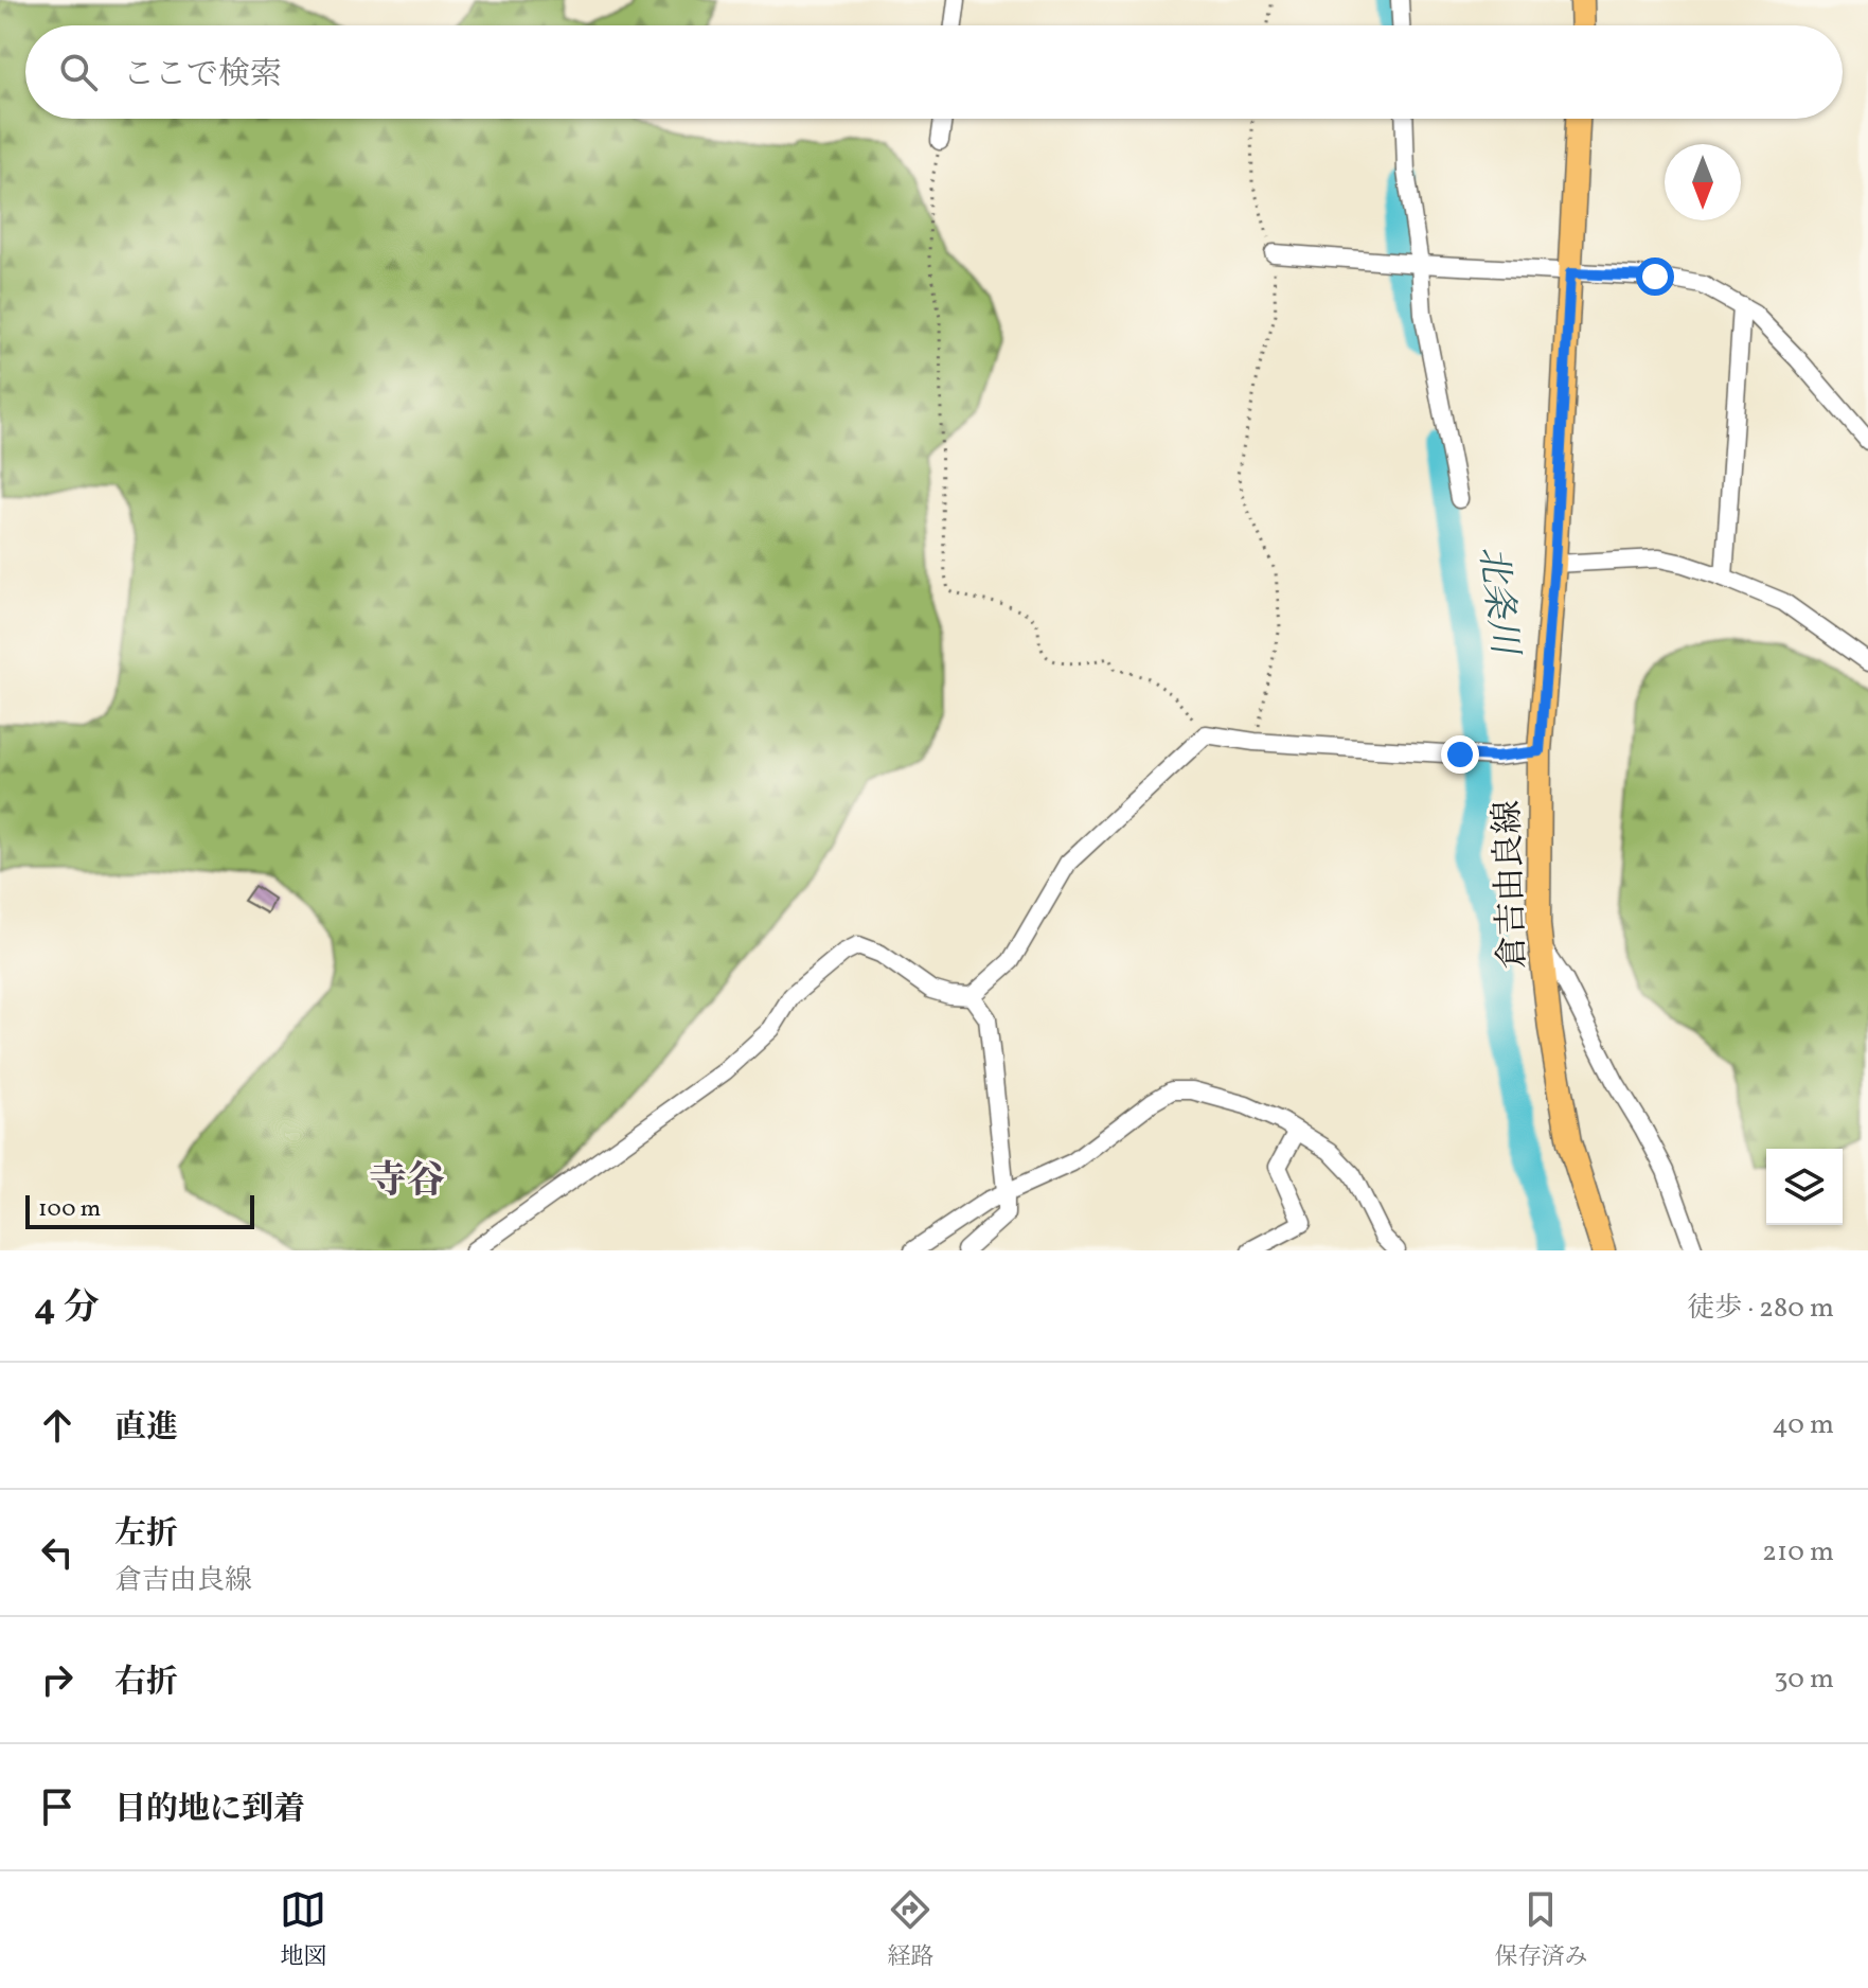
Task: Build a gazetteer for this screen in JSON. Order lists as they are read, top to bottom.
{
  "streets": {
    "main road": ["倉吉由良線"]
  },
  "districts": ["寺谷"],
  "water": ["北条川"],
  "scale_bar": "100 m",
  "north": "bottom",
  "page": {
    "search": "ここで検索",
    "scale": "100 m",
    "heading": ["4 分", "徒歩 · 280 m"],
    "list": [
      ["直進", "40 m"],
      ["左折", "倉吉由良線", "210 m"],
      ["右折", "30 m"],
      "目的地に到着"
    ],
    "nav": ["地図", "経路", "保存済み"]
  }
}
